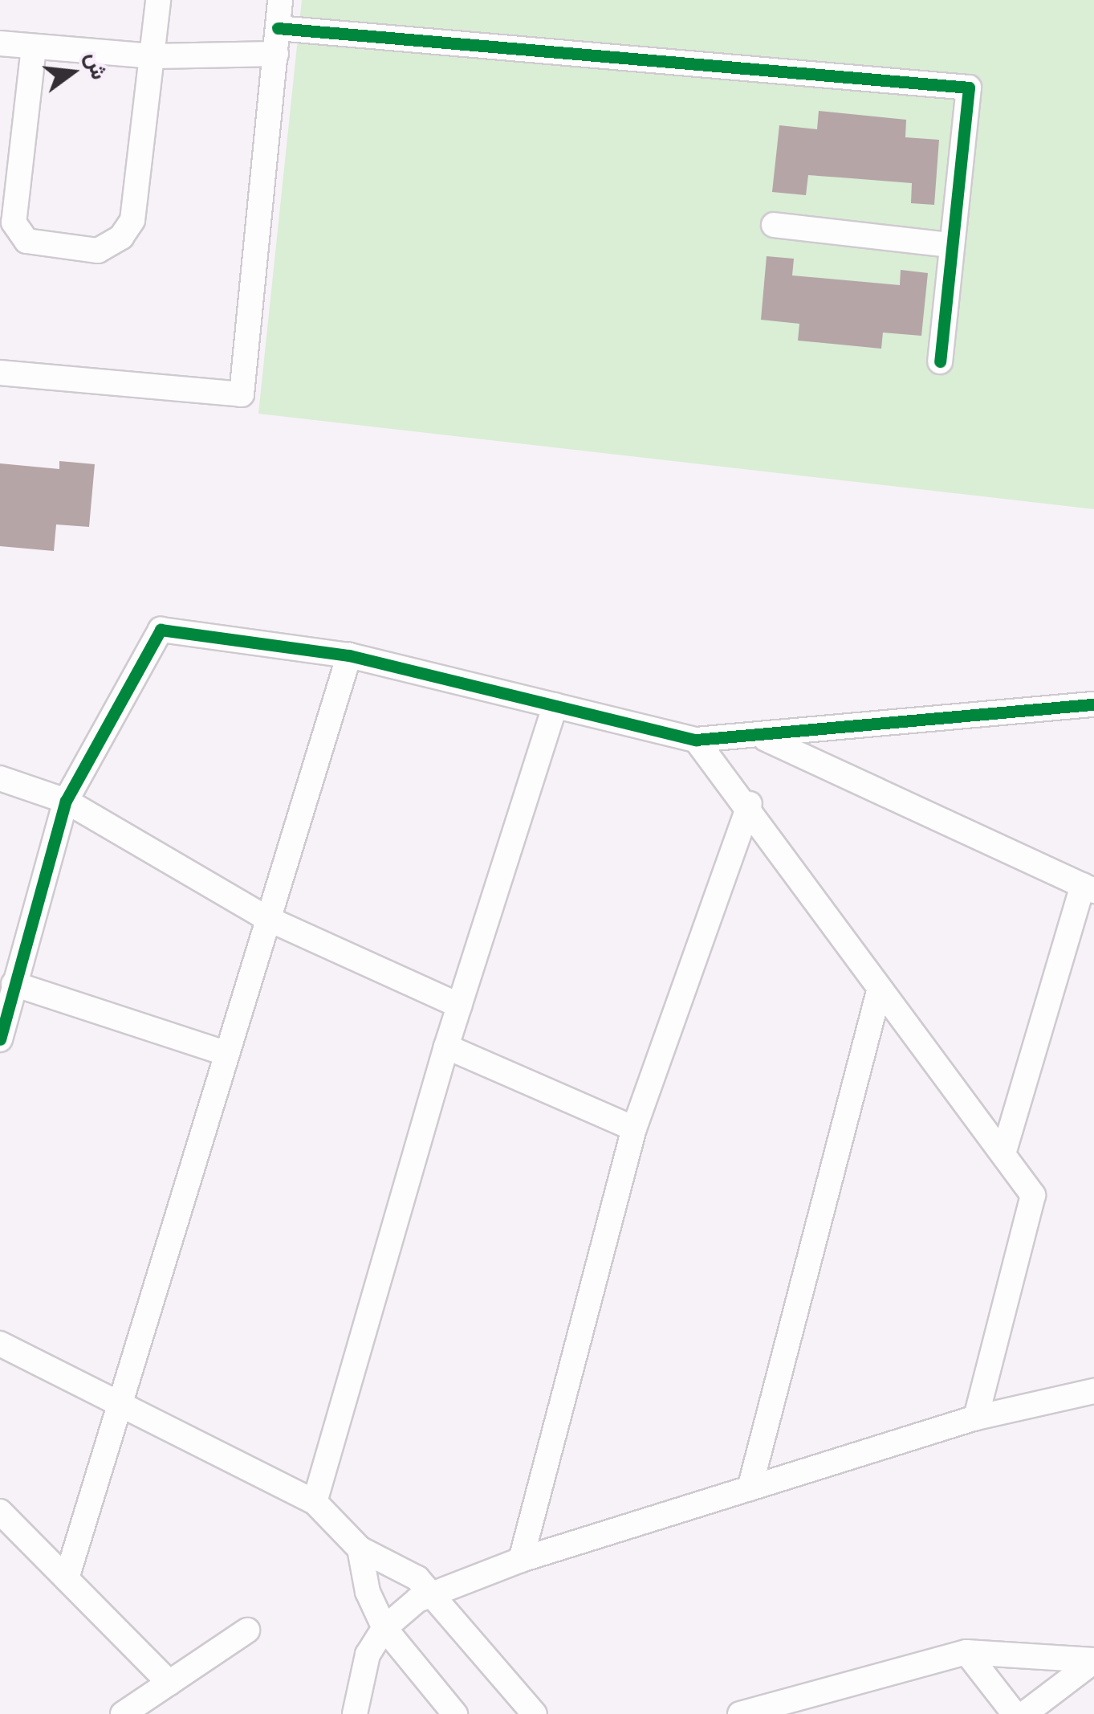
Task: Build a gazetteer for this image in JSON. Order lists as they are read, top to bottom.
{
  "north": "right"
}
